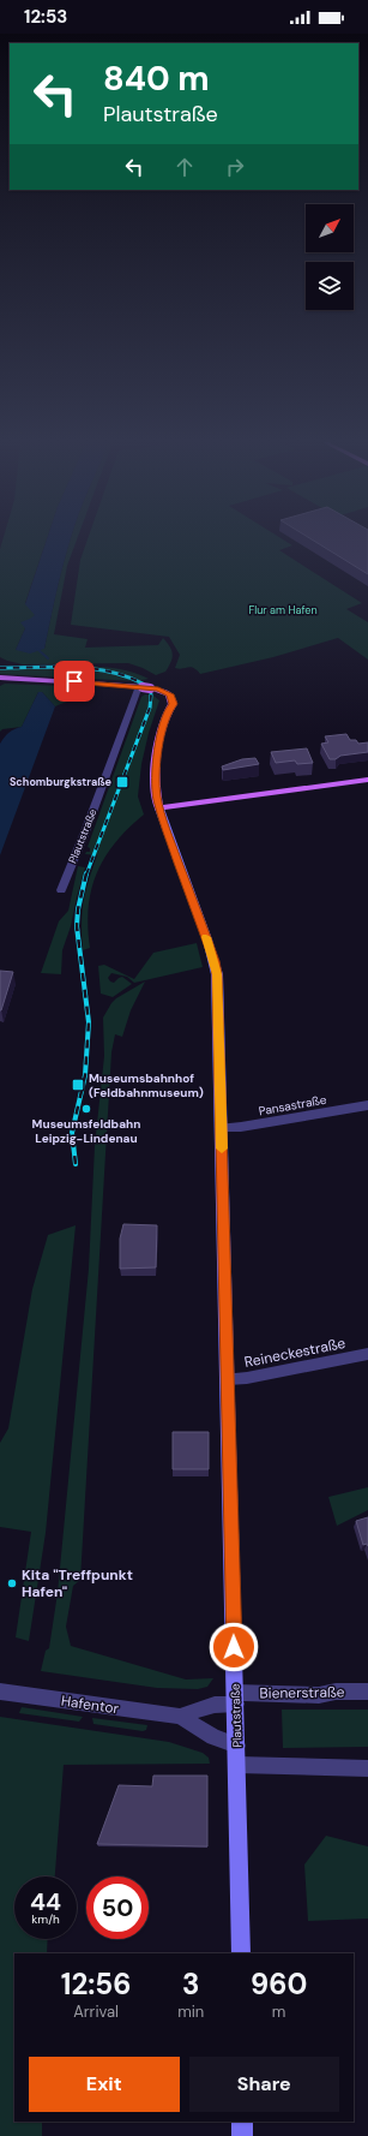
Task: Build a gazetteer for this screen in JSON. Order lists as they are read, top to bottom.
{
  "streets": {
    "main road": ["Plautstraße"],
    "street": [
      "Pansastraße",
      "Reineckestraße",
      "Bienerstraße",
      "Hafentor"
    ]
  },
  "crossings": [
    ["Plautstraße", "Pansastraße"],
    ["Plautstraße", "Reineckestraße"],
    ["Plautstraße", "Bienerstraße"],
    ["Plautstraße", "Hafentor"],
    ["Bienerstraße", "Hafentor"]
  ],
  "parks": ["Flur am Hafen"],
  "places": {
    "transit": ["Schomburgkstraße", "Museumsbahnhof (Feldbahnmuseum)"],
    "other": ["Museumsfeldbahn Leipzig-Lindenau", "Kita \"Treffpunkt Hafen\""]
  },
  "north": "top right",
  "page": {
    "status": "12:53",
    "turn": ["840 m", "Plautstraße"],
    "speed": "44 km/h",
    "limit": "50",
    "eta": [
      "12:56",
      "Arrival",
      "3",
      "min",
      "960",
      "m"
    ],
    "buttons": ["Exit", "Share"]
  }
}
